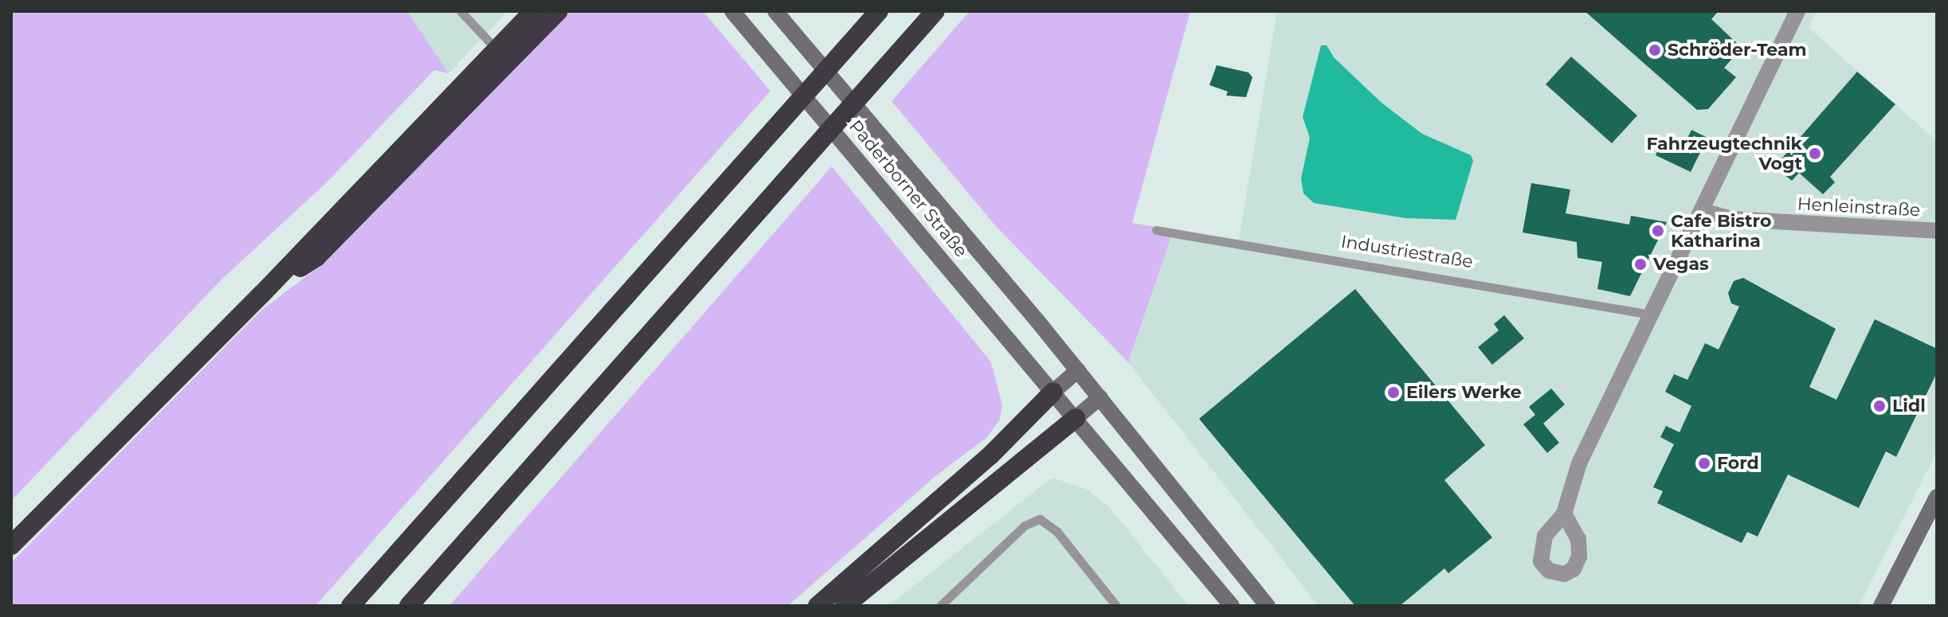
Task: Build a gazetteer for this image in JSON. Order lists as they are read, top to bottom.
{
  "streets": {
    "main road": ["Paderborner Straße"],
    "street": ["Henleinstraße"],
    "lane": ["Industriestraße"]
  },
  "places": [
    "Schröder-Team",
    "Fahrzeugtechnik Vogt",
    "Cafe Bistro Katharina",
    "Vegas",
    "Eilers Werke",
    "Lidl",
    "Ford"
  ]
}
